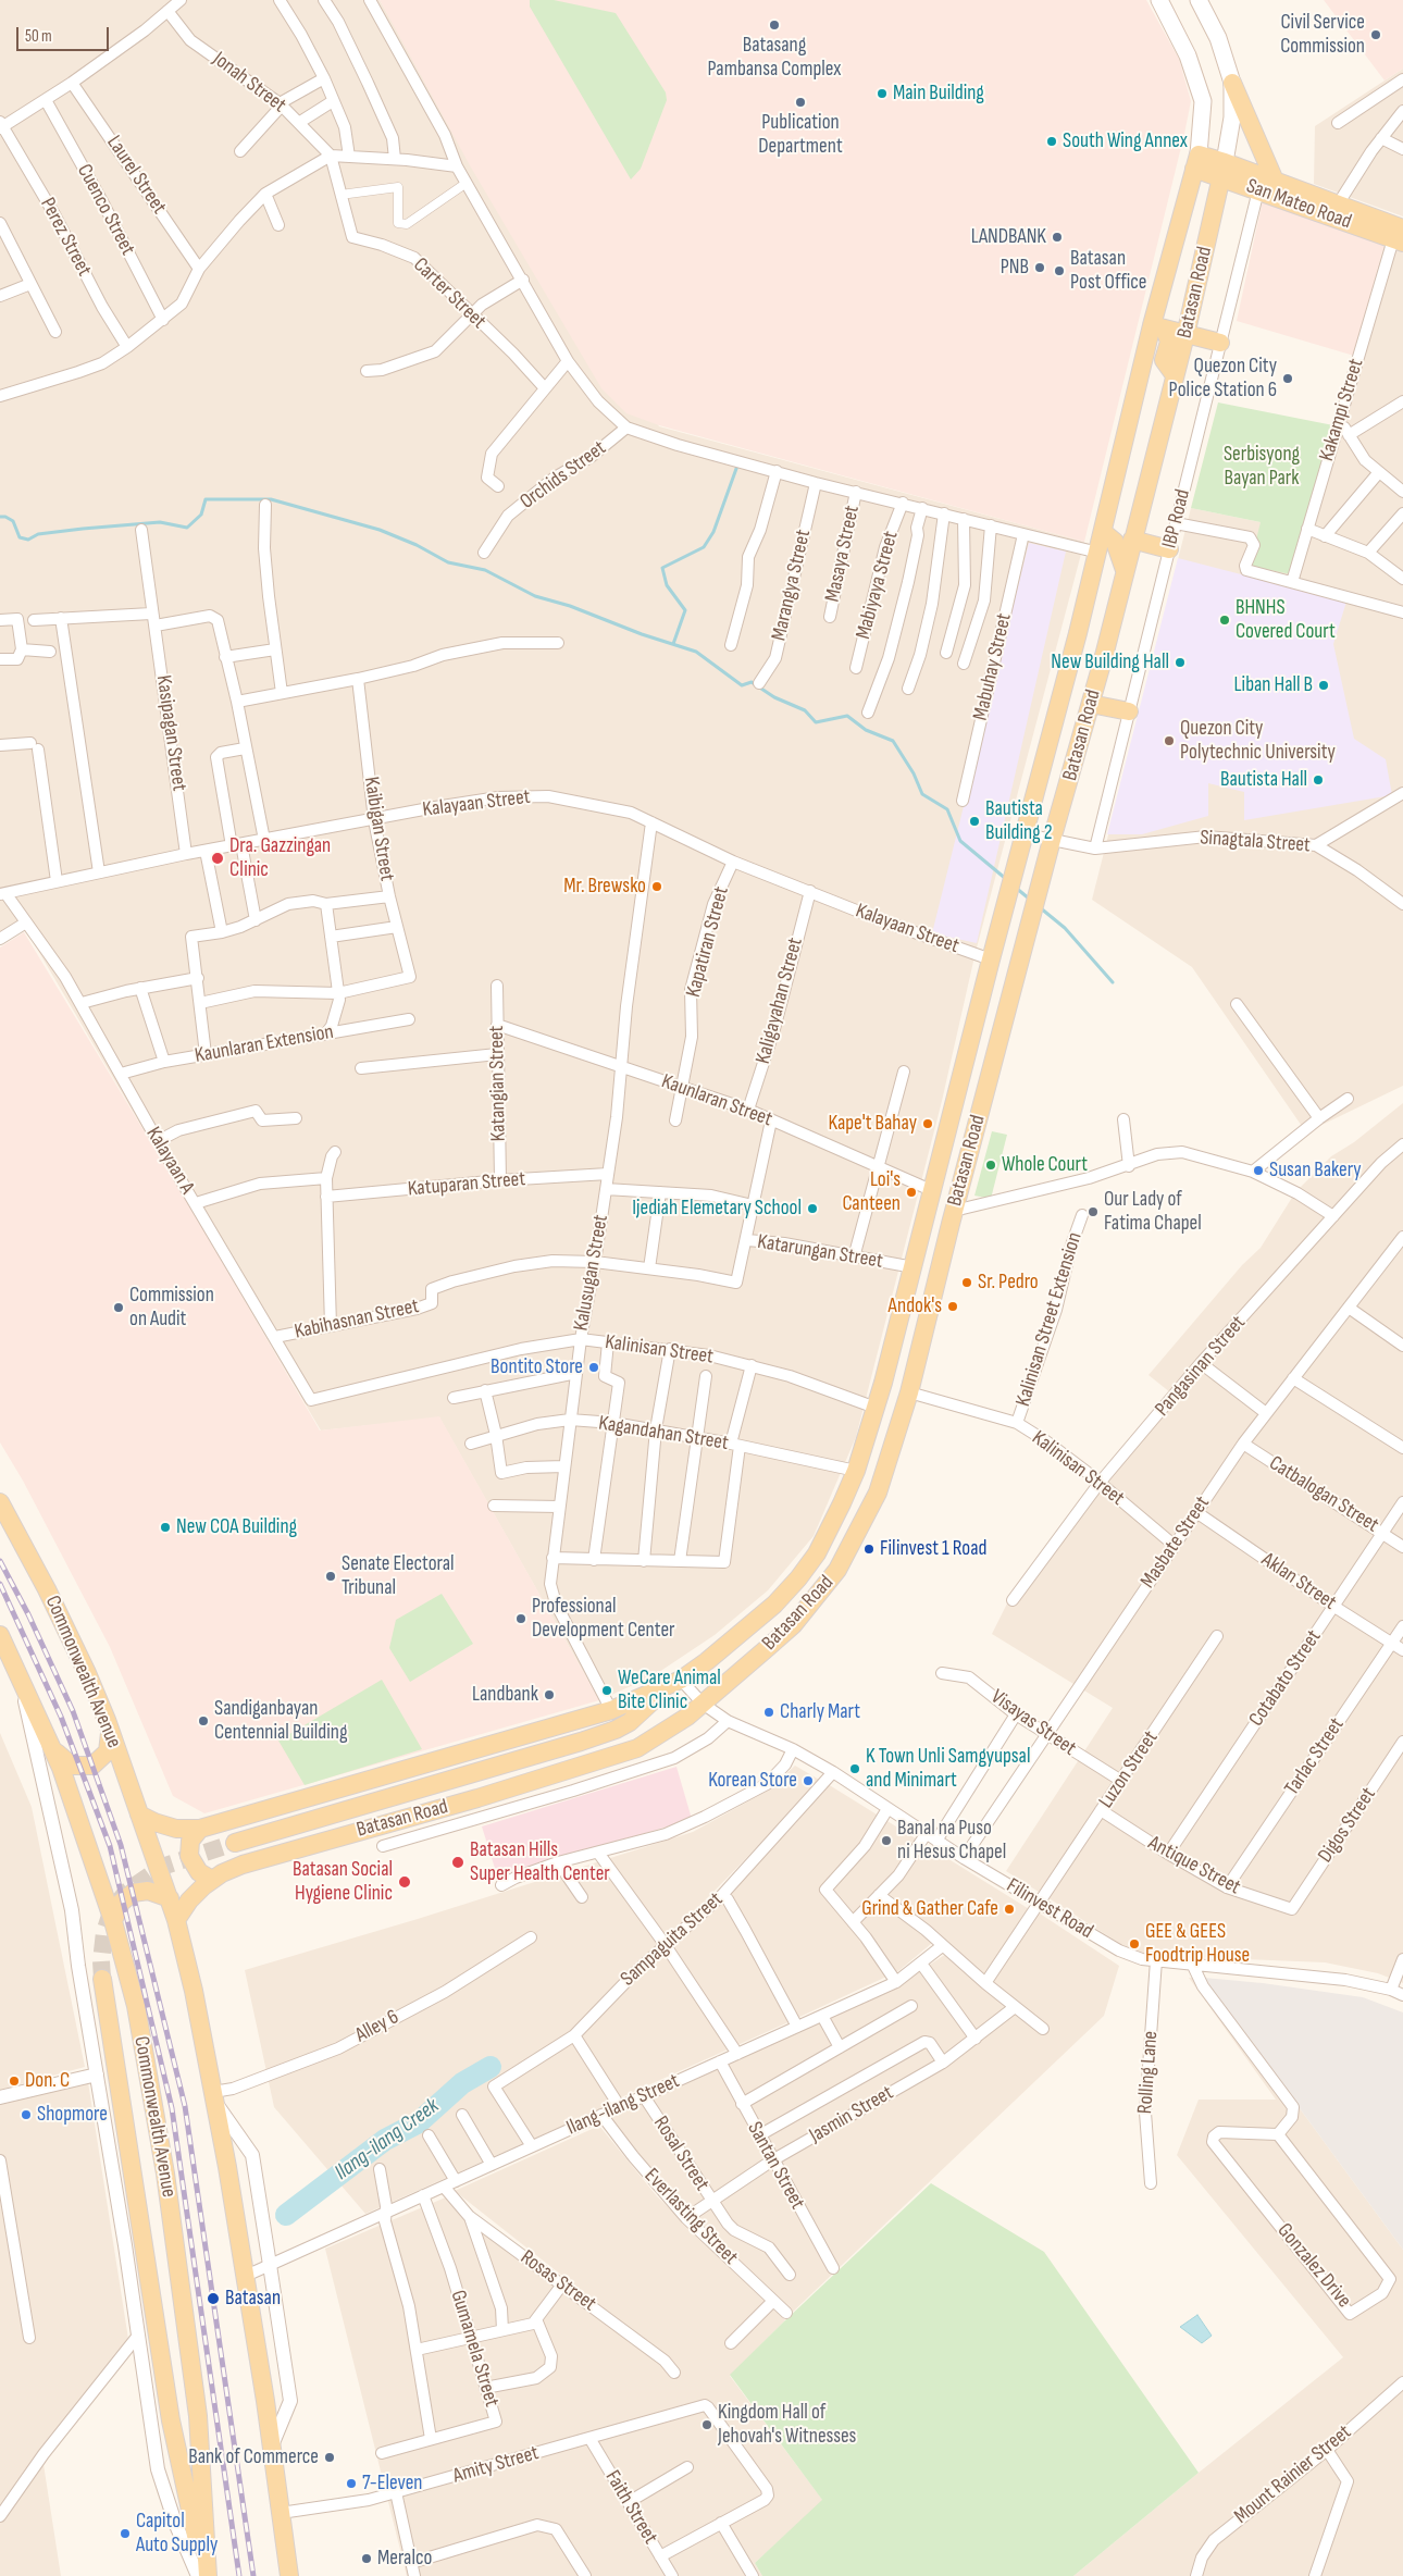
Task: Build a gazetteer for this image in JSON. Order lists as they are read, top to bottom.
{
  "streets": {
    "main road": ["San Mateo Road", "Batasan Road", "Commonwealth Avenue"],
    "street": [
      "Jonah Street",
      "Laurel Street",
      "Cuenco Street",
      "Perez Street",
      "Carter Street",
      "Kakampi Street",
      "Orchids Street",
      "IBP Road",
      "Masaya Street",
      "Marangya Street",
      "Mabiyaya Street",
      "Mabuhay Street",
      "Kasipagan Street",
      "Kalayaan Street",
      "Kaibigan Street",
      "Sinagtala Street",
      "Kapatiran Street",
      "Kaligayahan Street",
      "Kaunlaran Extension",
      "Katangian Street",
      "Kaunlaran Street",
      "Kalayaan A",
      "Katuparan Street",
      "Katarungan Street",
      "Kalusugan Street",
      "Kabihasnan Street",
      "Kalinisan Street Extension",
      "Kalinisan Street",
      "Pangasinan Street",
      "Kagandahan Street",
      "Catbalogan Street",
      "Masbate Street",
      "Aklan Street",
      "Cotabato Street",
      "Visayas Street",
      "Tarlac Street",
      "Luzon Street",
      "Digos Street",
      "Antique Street",
      "Filinvest Road",
      "Sampaguita Street",
      "Alley 6",
      "Rolling Lane",
      "Ilang-ilang Street",
      "Jasmin Street",
      "Rosal Street",
      "Santan Street",
      "Everlasting Street",
      "Gonzalez Drive",
      "Rosas Street",
      "Gumamela Street",
      "Amity Street",
      "Mount Rainier Street",
      "Faith Street"
    ]
  },
  "crossings": [
    ["Jonah Street", "Carter Street"],
    ["San Mateo Road", "Batasan Road"],
    ["San Mateo Road", "Kakampi Street"],
    ["San Mateo Road", "IBP Road"],
    ["Batasan Road", "Kalayaan Street"],
    ["Batasan Road", "Sinagtala Street"],
    ["Batasan Road", "Kaunlaran Street"],
    ["Batasan Road", "Katarungan Street"],
    ["Batasan Road", "Kalusugan Street"],
    ["Batasan Road", "Kalinisan Street"],
    ["Batasan Road", "Kagandahan Street"],
    ["Batasan Road", "Commonwealth Avenue"],
    ["Batasan Road", "Filinvest Road"],
    ["IBP Road", "Sinagtala Street"],
    ["Kasipagan Street", "Kalayaan Street"],
    ["Kalayaan Street", "Kaibigan Street"],
    ["Kalayaan Street", "Kapatiran Street"],
    ["Kalayaan Street", "Kaligayahan Street"],
    ["Kalayaan Street", "Kalayaan A"],
    ["Kalayaan Street", "Kalusugan Street"],
    ["Kapatiran Street", "Kaunlaran Street"],
    ["Kaligayahan Street", "Kaunlaran Street"],
    ["Kaunlaran Extension", "Kalayaan A"],
    ["Katangian Street", "Kaunlaran Street"],
    ["Katangian Street", "Katuparan Street"],
    ["Kaunlaran Street", "Kalusugan Street"],
    ["Kalayaan A", "Kabihasnan Street"],
    ["Kalayaan A", "Kalinisan Street"],
    ["Katuparan Street", "Kalusugan Street"],
    ["Katarungan Street", "Kalusugan Street"],
    ["Katarungan Street", "Kabihasnan Street"],
    ["Kalusugan Street", "Kabihasnan Street"],
    ["Kalusugan Street", "Kalinisan Street"],
    ["Kalusugan Street", "Kagandahan Street"],
    ["Kalinisan Street Extension", "Kalinisan Street"],
    ["Kalinisan Street", "Pangasinan Street"],
    ["Kalinisan Street", "Masbate Street"],
    ["Catbalogan Street", "Masbate Street"],
    ["Catbalogan Street", "Cotabato Street"],
    ["Masbate Street", "Aklan Street"],
    ["Masbate Street", "Visayas Street"],
    ["Masbate Street", "Filinvest Road"],
    ["Aklan Street", "Cotabato Street"],
    ["Aklan Street", "Tarlac Street"],
    ["Commonwealth Avenue", "Alley 6"],
    ["Commonwealth Avenue", "Ilang-ilang Street"],
    ["Commonwealth Avenue", "Amity Street"],
    ["Cotabato Street", "Antique Street"],
    ["Visayas Street", "Luzon Street"],
    ["Tarlac Street", "Antique Street"],
    ["Luzon Street", "Antique Street"],
    ["Luzon Street", "Filinvest Road"],
    ["Digos Street", "Antique Street"],
    ["Filinvest Road", "Sampaguita Street"],
    ["Filinvest Road", "Rolling Lane"],
    ["Sampaguita Street", "Ilang-ilang Street"],
    ["Ilang-ilang Street", "Rosal Street"],
    ["Ilang-ilang Street", "Santan Street"],
    ["Ilang-ilang Street", "Everlasting Street"],
    ["Ilang-ilang Street", "Rosas Street"],
    ["Ilang-ilang Street", "Gumamela Street"],
    ["Jasmin Street", "Rosal Street"],
    ["Jasmin Street", "Santan Street"],
    ["Jasmin Street", "Everlasting Street"],
    ["Amity Street", "Faith Street"]
  ],
  "water": ["Ilang-ilang Creek"],
  "parks": ["Serbisyong Bayan Park"],
  "places": [
    "Batasang Pambansa Complex",
    "Civil Service Commission",
    "Main Building",
    "Publication Department",
    "South Wing Annex",
    "LANDBANK",
    "PNB",
    "Batasan Post Office",
    "Quezon City Police Station 6",
    "BHNHS Covered Court",
    "New Building Hall",
    "Liban Hall B",
    "Quezon City Polytechnic University",
    "Bautista Hall",
    "Bautista Building 2",
    "Dra. Gazzingan Clinic",
    "Mr. Brewsko",
    "Kape't Bahay",
    "Whole Court",
    "Susan Bakery",
    "Loi's Canteen",
    "Ijediah Elemetary School",
    "Our Lady of Fatima Chapel",
    "Sr. Pedro",
    "Andok's",
    "Commission on Audit",
    "Bontito Store",
    "New COA Building",
    "Filinvest 1 Road",
    "Senate Electoral Tribunal",
    "Professional Development Center",
    "WeCare Animal Bite Clinic",
    "Landbank",
    "Charly Mart",
    "Sandiganbayan Centennial Building",
    "K Town Unli Samgyupsal and Minimart",
    "Korean Store",
    "Banal na Puso ni Hesus Chapel",
    "Batasan Hills Super Health Center",
    "Batasan Social Hygiene Clinic",
    "Grind & Gather Cafe",
    "GEE & GEES Foodtrip House",
    "Don. C",
    "Shopmore",
    "Batasan",
    "Kingdom Hall of Jehovah's Witnesses",
    "Bank of Commerce",
    "7-Eleven",
    "Capitol Auto Supply",
    "Meralco"
  ],
  "scale_bar": "50 m"
}
